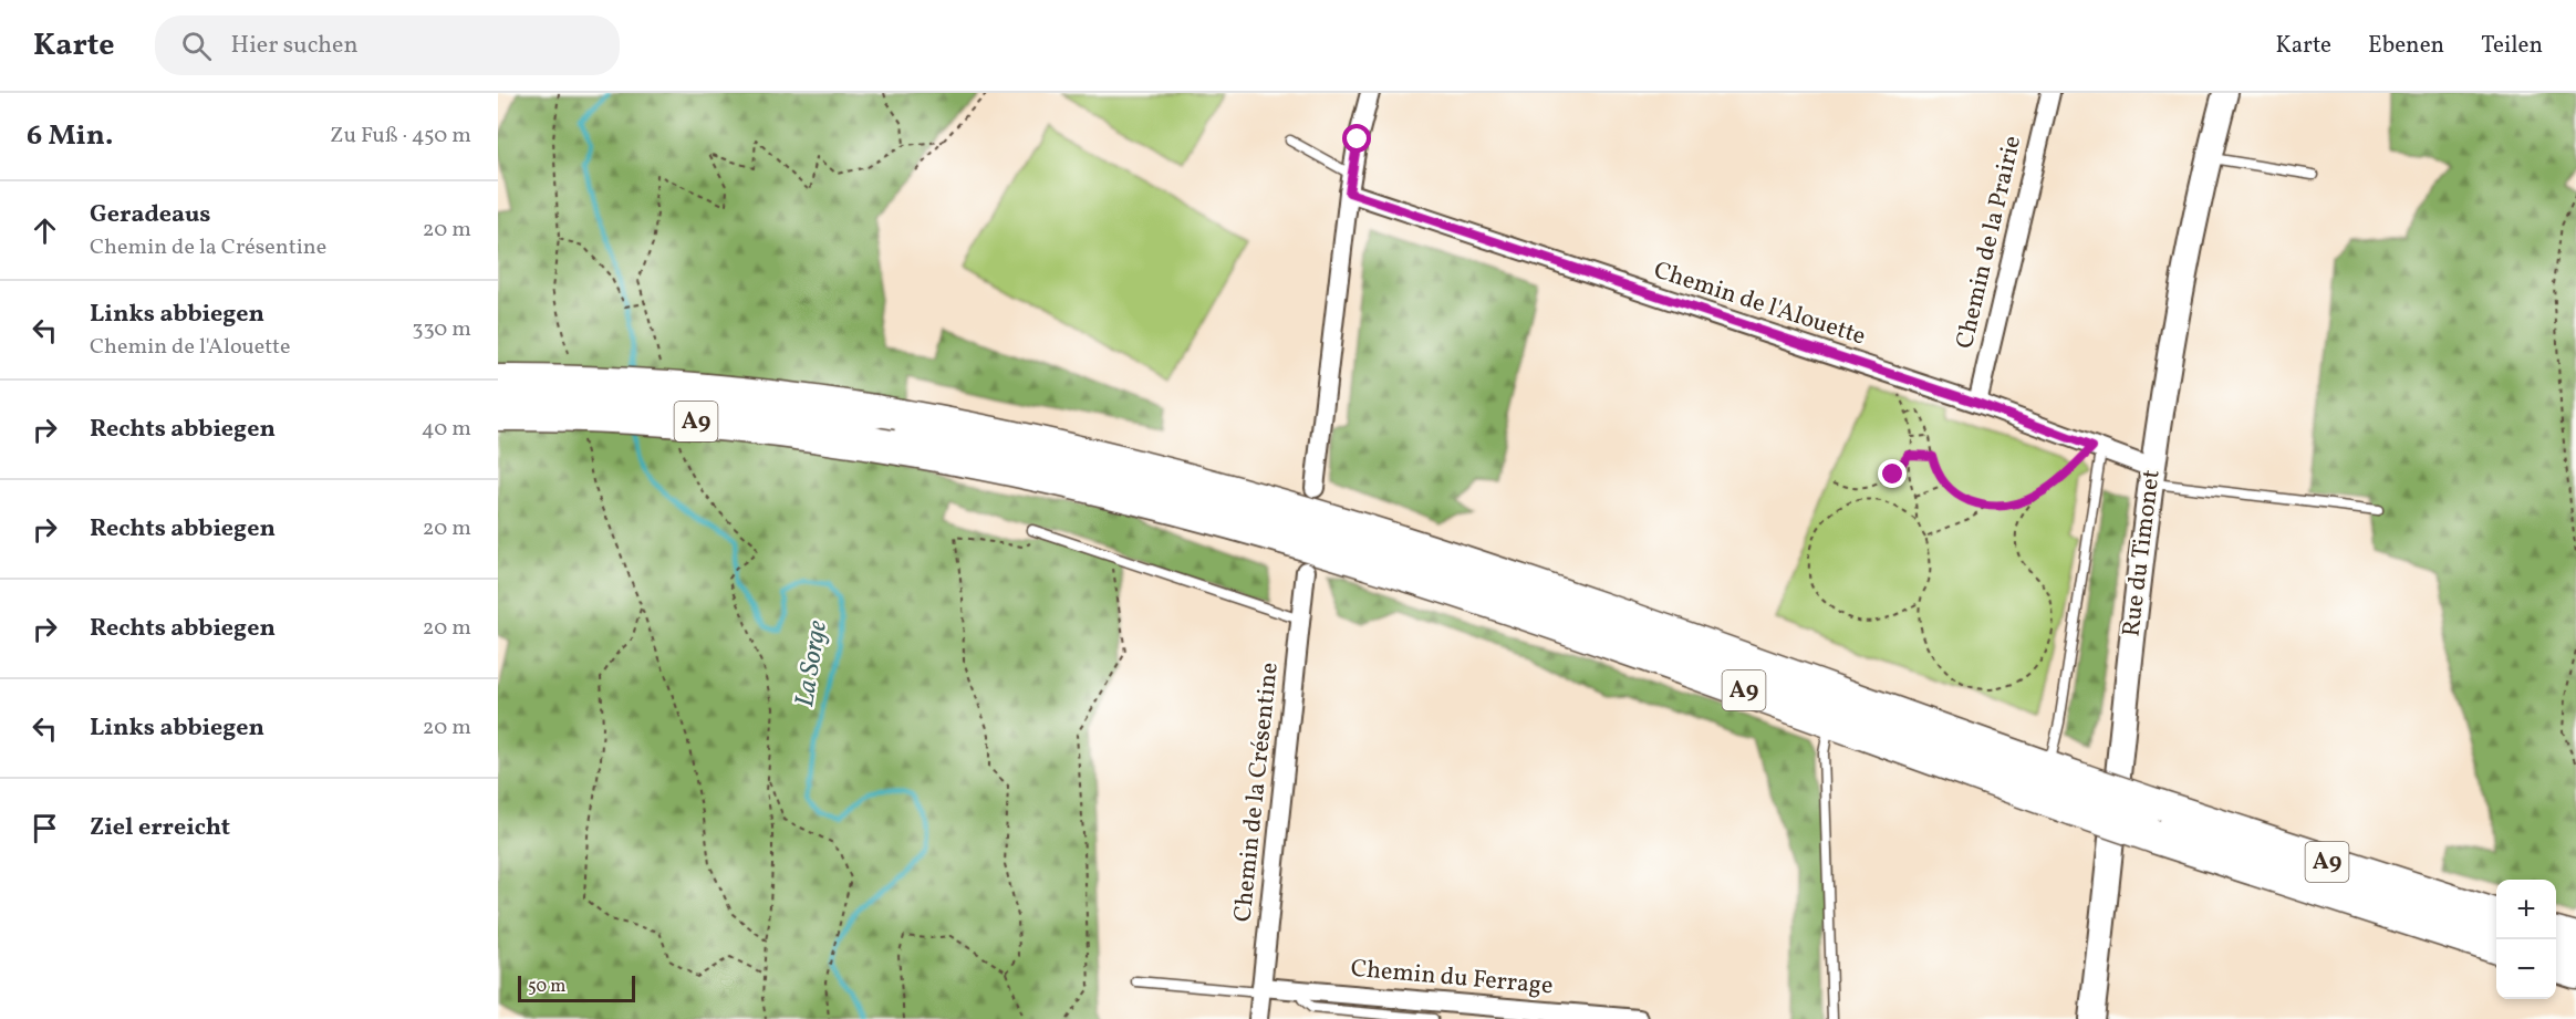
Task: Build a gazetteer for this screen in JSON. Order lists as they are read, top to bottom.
{
  "streets": {
    "highway": ["A9"],
    "main road": ["Rue du Timonet"],
    "street": [
      "Chemin de la Prairie",
      "Chemin de l'Alouette",
      "Chemin de la Crésentine",
      "Chemin du Ferrage"
    ]
  },
  "crossings": [
    ["Chemin de la Prairie", "Chemin de l'Alouette"],
    ["Chemin de l'Alouette", "Rue du Timonet"],
    ["Chemin de la Crésentine", "Chemin du Ferrage"]
  ],
  "water": ["La Sorge"],
  "scale_bar": "50 m",
  "page": {
    "header": "Karte",
    "search": "Hier suchen",
    "nav": ["Karte", "Ebenen", "Teilen"],
    "heading": ["6 Min.", "Zu Fuß · 450 m"],
    "list": [
      ["Geradeaus", "Chemin de la Crésentine", "20 m"],
      ["Links abbiegen", "Chemin de l'Alouette", "330 m"],
      ["Rechts abbiegen", "40 m"],
      ["Rechts abbiegen", "20 m"],
      ["Rechts abbiegen", "20 m"],
      ["Links abbiegen", "20 m"],
      "Ziel erreicht"
    ],
    "map_buttons": ["+", "−"],
    "scale": "50 m"
  }
}
